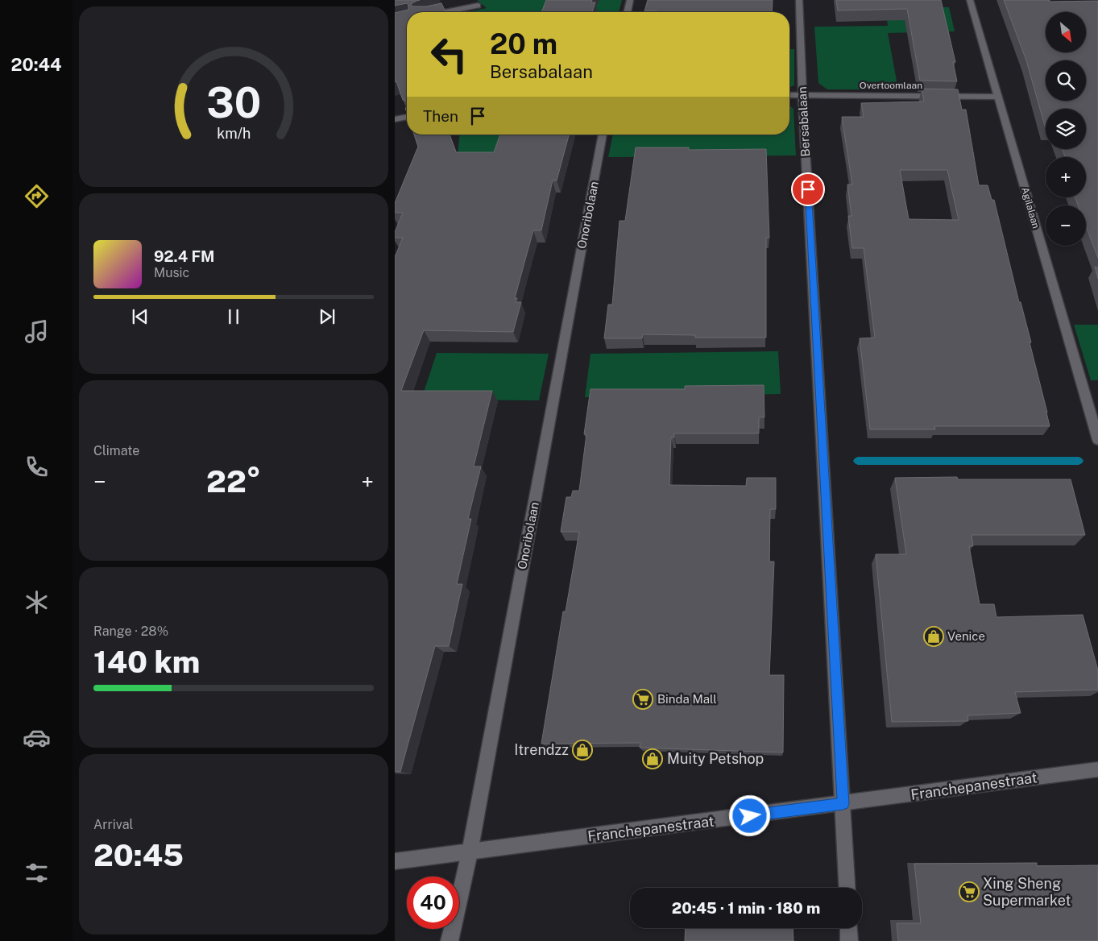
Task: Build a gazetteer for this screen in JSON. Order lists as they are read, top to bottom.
{
  "streets": {
    "street": [
      "Overtoomlaan",
      "Bersabalaan",
      "Agilalaan",
      "Onoribolaan",
      "Franchepanestraat"
    ]
  },
  "crossings": [
    ["Overtoomlaan", "Bersabalaan"],
    ["Overtoomlaan", "Agilalaan"],
    ["Bersabalaan", "Franchepanestraat"],
    ["Onoribolaan", "Franchepanestraat"]
  ],
  "places": {
    "shop": ["Venice", "Itrendzz", "Muity Petshop"],
    "supermarket": ["Binda Mall", "Xing Sheng Supermarket"]
  },
  "north": "bottom right",
  "page": {
    "tabs": "20:44",
    "map_buttons": ["+", "−"],
    "turn": ["20 m", "Bersabalaan"],
    "then": "Then",
    "song": ["92.4 FM", "Music"],
    "tile": [
      "Climate",
      ["Range · 28%", "140 km"],
      ["Arrival", "20:45"]
    ],
    "heat": ["−", "22°", "+"],
    "limit": "40",
    "trip": "20:45 · 1 min · 180 m",
    "gauge": ["30", "km/h"]
  }
}
